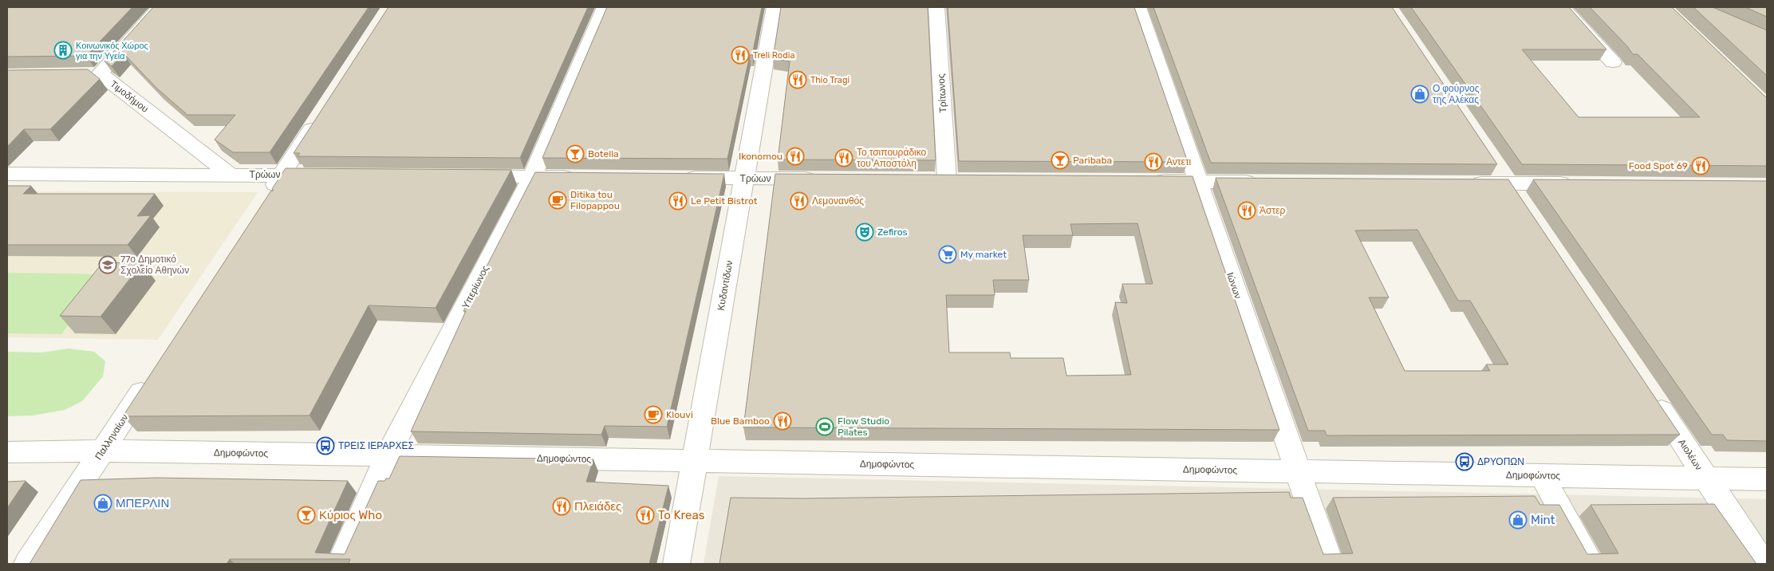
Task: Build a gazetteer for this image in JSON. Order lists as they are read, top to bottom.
{
  "streets": {
    "street": [
      "Τρίτωνος",
      "Τιμοδήμου",
      "Τρώων",
      "Κυδαντίδων",
      "Ιώνων",
      "Υπερίωνος",
      "Παλληναίων",
      "Δημοφώντος",
      "Αιολέων"
    ]
  },
  "crossings": [
    ["Τιμοδήμου", "Τρώων"],
    ["Τρώων", "Κυδαντίδων"],
    ["Κυδαντίδων", "Δημοφώντος"],
    ["Ιώνων", "Δημοφώντος"],
    ["Υπερίωνος", "Δημοφώντος"],
    ["Παλληναίων", "Δημοφώντος"],
    ["Δημοφώντος", "Αιολέων"]
  ],
  "places": {
    "building": ["Κοινωνικός Χώρος για την Υγεία"],
    "restaurant": [
      "Treli Rodia",
      "Thio Tragi",
      "Ikonomou",
      "Το τσιπουράδικο του Αποστόλη",
      "Αντετι",
      "Food Spot 69",
      "Le Petit Bistrot",
      "Λεμονανθός",
      "Άστερ",
      "Blue Bamboo",
      "Πλειάδες",
      "To Kreas"
    ],
    "shop": ["Ο φούρνος της Αλέκας", "ΜΠΕΡΛΙΝ", "Mint"],
    "bar": ["Botella", "Paribaba", "Κύριος Who"],
    "cafe": ["Ditika tou Filopappou", "Klouvi"],
    "theatre": ["Zefiros"],
    "supermarket": ["My market"],
    "school or university": ["77ο Δημοτικό Σχολείο Αθηνών"],
    "sports": ["Flow Studio Pilates"],
    "bus stop": ["ΤΡΕΙΣ ΙΕΡΑΡΧΕΣ", "ΔΡΥΟΠΩΝ"]
  }
}
